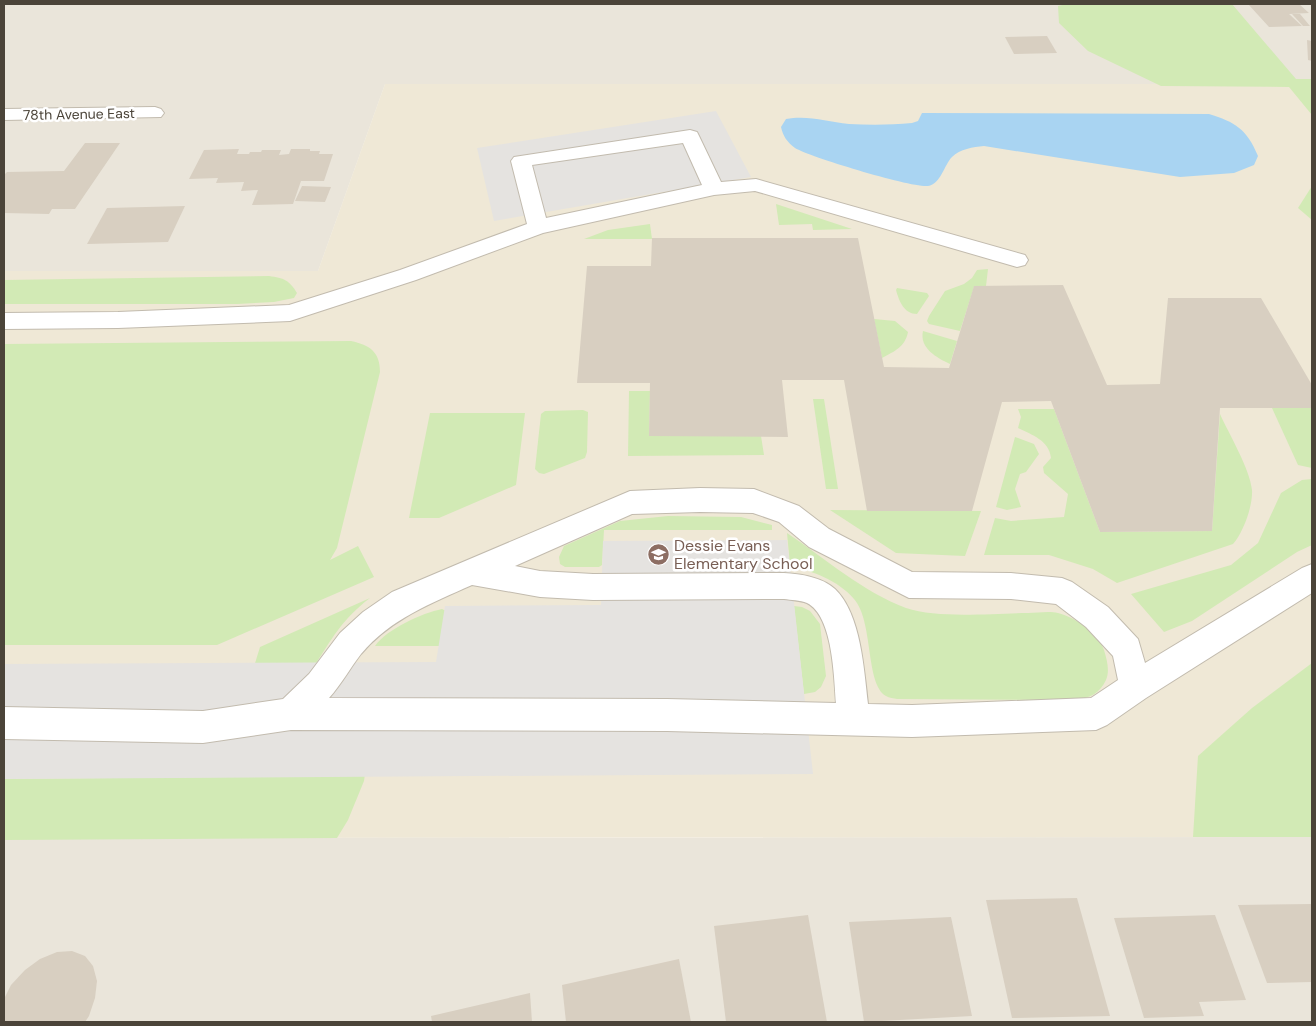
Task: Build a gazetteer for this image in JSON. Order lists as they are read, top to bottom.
{
  "streets": {
    "street": ["78th Avenue East"]
  },
  "places": {
    "school or university": ["Dessie Evans Elementary School"]
  }
}
